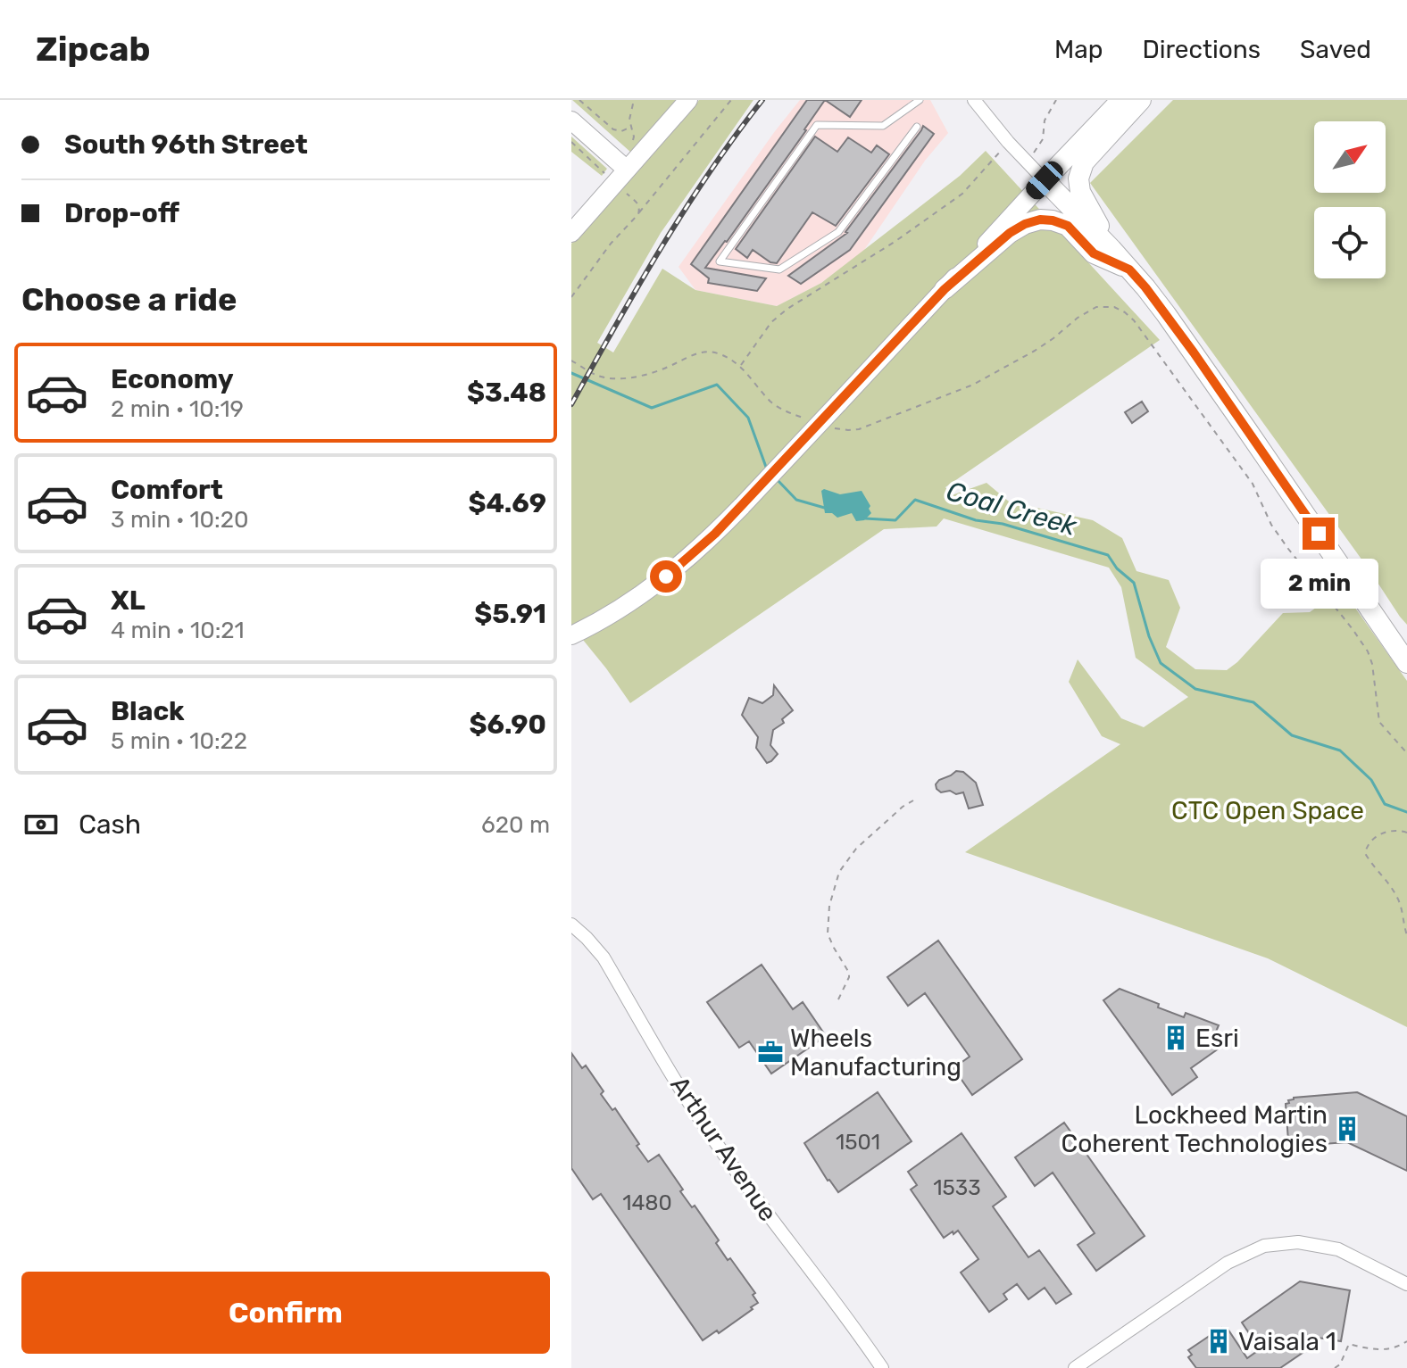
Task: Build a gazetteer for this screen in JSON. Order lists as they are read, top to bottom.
{
  "streets": {
    "street": ["Arthur Avenue"]
  },
  "water": ["Coal Creek"],
  "parks": ["CTC Open Space"],
  "places": {
    "building": ["Esri", "Lockheed Martin Coherent Technologies", "Vaisala 1"],
    "office": ["Wheels Manufacturing"]
  },
  "house_numbers": ["1501", "1533", "1480"],
  "north": "top right",
  "page": {
    "header": "Zipcab",
    "nav": ["Map", "Directions", "Saved"],
    "banner": ["South 96th Street", "Drop-off"],
    "heading": "Choose a ride",
    "list": [
      {
        "name": "Economy",
        "note": "2 min · 10:19",
        "value": "$3.48"
      },
      {
        "name": "Comfort",
        "note": "3 min · 10:20",
        "value": "$4.69"
      },
      {
        "name": "XL",
        "note": "4 min · 10:21",
        "value": "$5.91"
      },
      {
        "name": "Black",
        "note": "5 min · 10:22",
        "value": "$6.90"
      }
    ],
    "bubble": "2 min",
    "pay": ["Cash", "620 m"],
    "buttons": "Confirm"
  }
}
